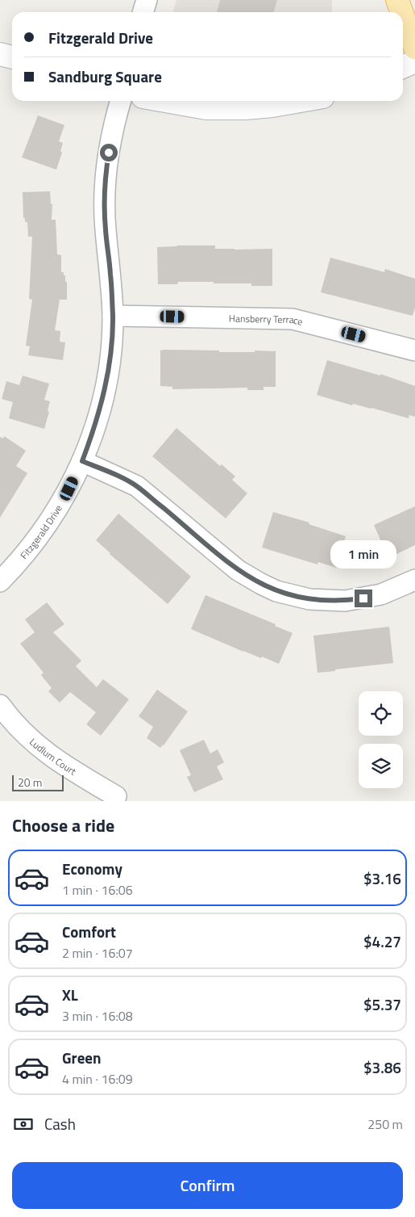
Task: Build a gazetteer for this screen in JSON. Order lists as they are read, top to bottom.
{
  "streets": {
    "street": ["Hansberry Terrace", "Fitzgerald Drive", "Ludlum Court"]
  },
  "crossings": [
    ["Hansberry Terrace", "Fitzgerald Drive"]
  ],
  "scale_bar": "20 m",
  "page": {
    "banner": ["Fitzgerald Drive", "Sandburg Square"],
    "bubble": "1 min",
    "scale": "20 m",
    "heading": "Choose a ride",
    "list": [
      {
        "name": "Economy",
        "note": "1 min · 16:06",
        "value": "$3.16"
      },
      {
        "name": "Comfort",
        "note": "2 min · 16:07",
        "value": "$4.27"
      },
      {
        "name": "XL",
        "note": "3 min · 16:08",
        "value": "$5.37"
      },
      {
        "name": "Green",
        "note": "4 min · 16:09",
        "value": "$3.86"
      }
    ],
    "pay": ["Cash", "250 m"],
    "buttons": "Confirm"
  }
}
